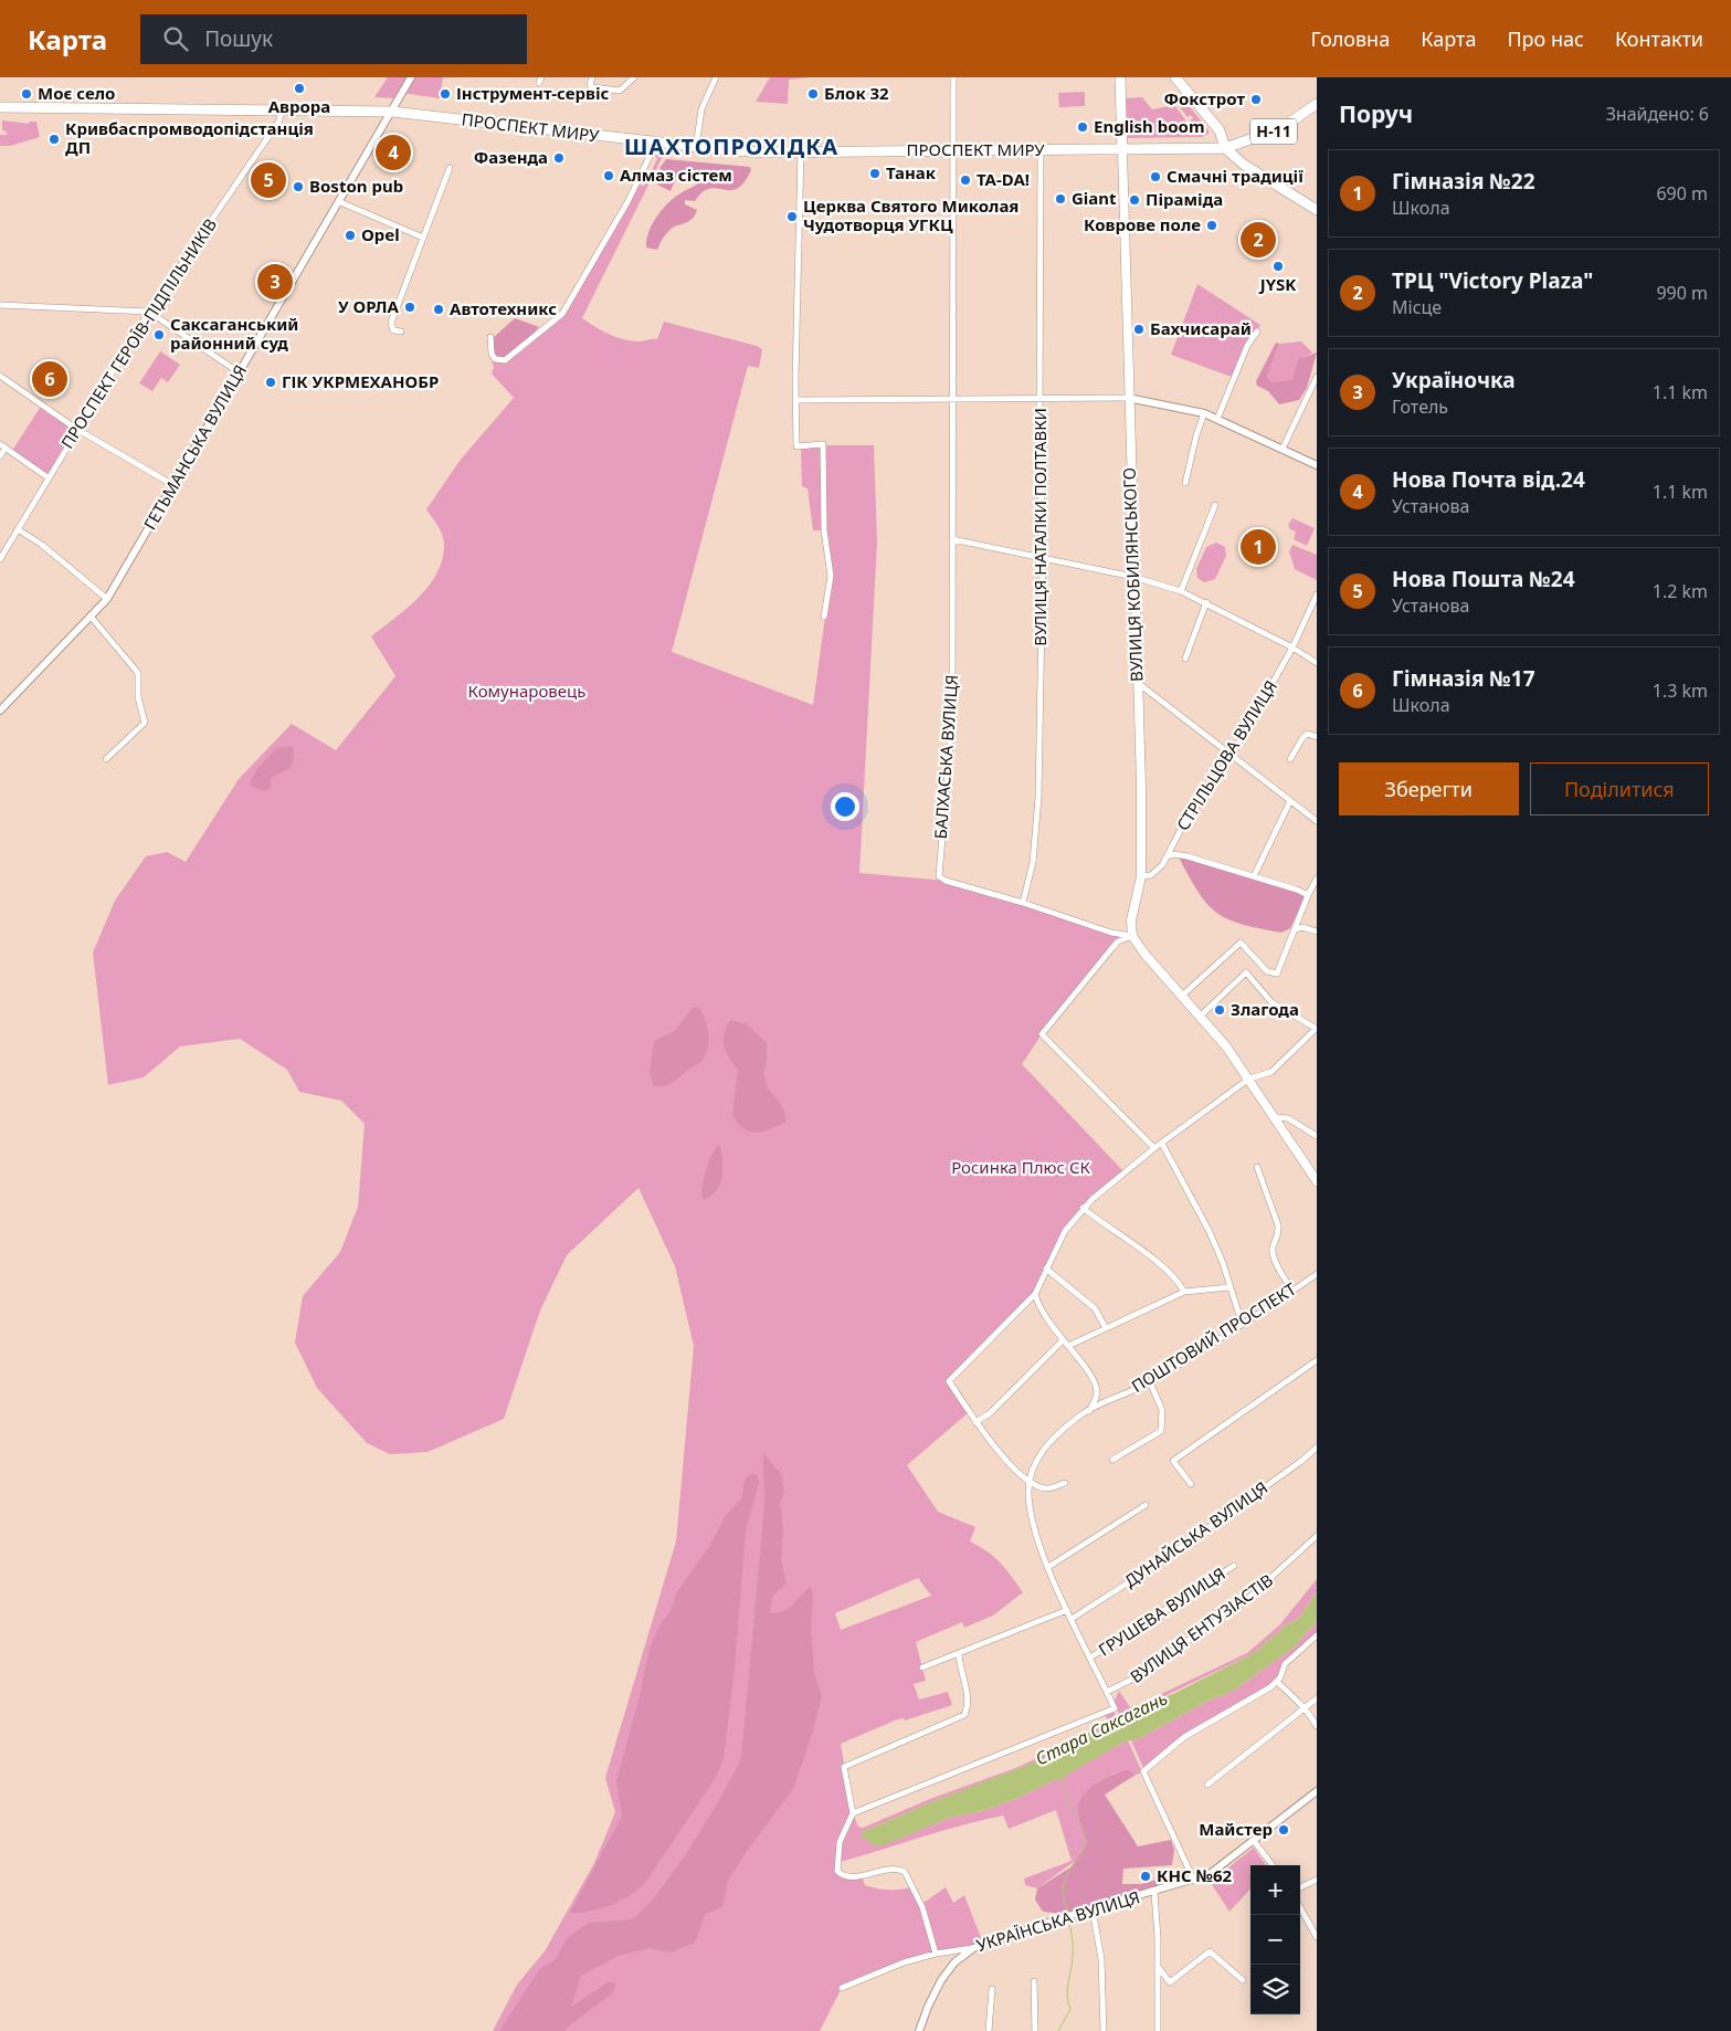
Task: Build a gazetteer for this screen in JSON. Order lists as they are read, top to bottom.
{
  "streets": {
    "main road": ["ПРОСПЕКТ МИРУ", "Н-11", "ВУЛИЦЯ КОБИЛЯНСЬКОГО"],
    "street": [
      "ПРОСПЕКТ ГЕРОЇВ-ПІДПІЛЬНИКІВ",
      "ГЕТЬМАНСЬКА ВУЛИЦЯ",
      "ВУЛИЦЯ НАТАЛКИ ПОЛТАВКИ",
      "СТРІЛЬЦОВА ВУЛИЦЯ",
      "БАЛХАСЬКА ВУЛИЦЯ",
      "ПОШТОВИЙ ПРОСПЕКТ",
      "ДУНАЙСЬКА ВУЛИЦЯ",
      "ГРУШЕВА ВУЛИЦЯ",
      "ВУЛИЦЯ ЕНТУЗІАСТІВ",
      "УКРАЇНСЬКА ВУЛИЦЯ"
    ]
  },
  "crossings": [
    ["ПРОСПЕКТ МИРУ", "Н-11"],
    ["ПРОСПЕКТ МИРУ", "ПРОСПЕКТ ГЕРОЇВ-ПІДПІЛЬНИКІВ"],
    ["ПРОСПЕКТ МИРУ", "ГЕТЬМАНСЬКА ВУЛИЦЯ"],
    ["ПРОСПЕКТ МИРУ", "ВУЛИЦЯ НАТАЛКИ ПОЛТАВКИ"],
    ["ПРОСПЕКТ МИРУ", "ВУЛИЦЯ КОБИЛЯНСЬКОГО"],
    ["ПРОСПЕКТ МИРУ", "БАЛХАСЬКА ВУЛИЦЯ"],
    ["ВУЛИЦЯ НАТАЛКИ ПОЛТАВКИ", "БАЛХАСЬКА ВУЛИЦЯ"],
    ["ВУЛИЦЯ КОБИЛЯНСЬКОГО", "СТРІЛЬЦОВА ВУЛИЦЯ"],
    ["ВУЛИЦЯ КОБИЛЯНСЬКОГО", "БАЛХАСЬКА ВУЛИЦЯ"],
    ["ПОШТОВИЙ ПРОСПЕКТ", "ДУНАЙСЬКА ВУЛИЦЯ"],
    ["ПОШТОВИЙ ПРОСПЕКТ", "ГРУШЕВА ВУЛИЦЯ"],
    ["ПОШТОВИЙ ПРОСПЕКТ", "ВУЛИЦЯ ЕНТУЗІАСТІВ"]
  ],
  "districts": ["ШАХТОПРОХІДКА"],
  "water": ["Стара Саксагань"],
  "parks": ["Комунаровець", "Росинка Плюс СК"],
  "places": [
    "Аврора",
    "Моє село",
    "Інструмент-сервіс",
    "Блок 32",
    "Фокстрот",
    "English boom",
    "Кривбаспромводопідстанція ДП",
    "Фазенда",
    "Танак",
    "Алмаз сістем",
    "Смачні традиції",
    "TA-DA!",
    "Boston pub",
    "Giant",
    "Піраміда",
    "Церква Святого Миколая Чудотворця УГКЦ",
    "Коврове поле",
    "Opel",
    "JYSK",
    "У ОРЛА",
    "Автотехникс",
    "Бахчисарай",
    "Саксаганський районний суд",
    "ГІК УКРМЕХАНОБР",
    "Злагода",
    "Майстер",
    "КНС №62"
  ],
  "page": {
    "header": "Карта",
    "search": "Пошук",
    "nav": [
      "Головна",
      "Карта",
      "Про нас",
      "Контакти"
    ],
    "heading": ["Поруч", "Знайдено: 6"],
    "pins": [
      "4",
      "5",
      "2",
      "3",
      "6",
      "1"
    ],
    "list": [
      {
        "mark": "1",
        "name": "Гімназія №22",
        "note": "Школа",
        "value": "690 m"
      },
      {
        "mark": "2",
        "name": "ТРЦ \"Victory Plaza\"",
        "note": "Місце",
        "value": "990 m"
      },
      {
        "mark": "3",
        "name": "Україночка",
        "note": "Готель",
        "value": "1.1 km"
      },
      {
        "mark": "4",
        "name": "Нова Почта від.24",
        "note": "Установа",
        "value": "1.1 km"
      },
      {
        "mark": "5",
        "name": "Нова Пошта №24",
        "note": "Установа",
        "value": "1.2 km"
      },
      {
        "mark": "6",
        "name": "Гімназія №17",
        "note": "Школа",
        "value": "1.3 km"
      }
    ],
    "buttons": ["Зберегти", "Поділитися"],
    "map_buttons": ["+", "−"]
  }
}
